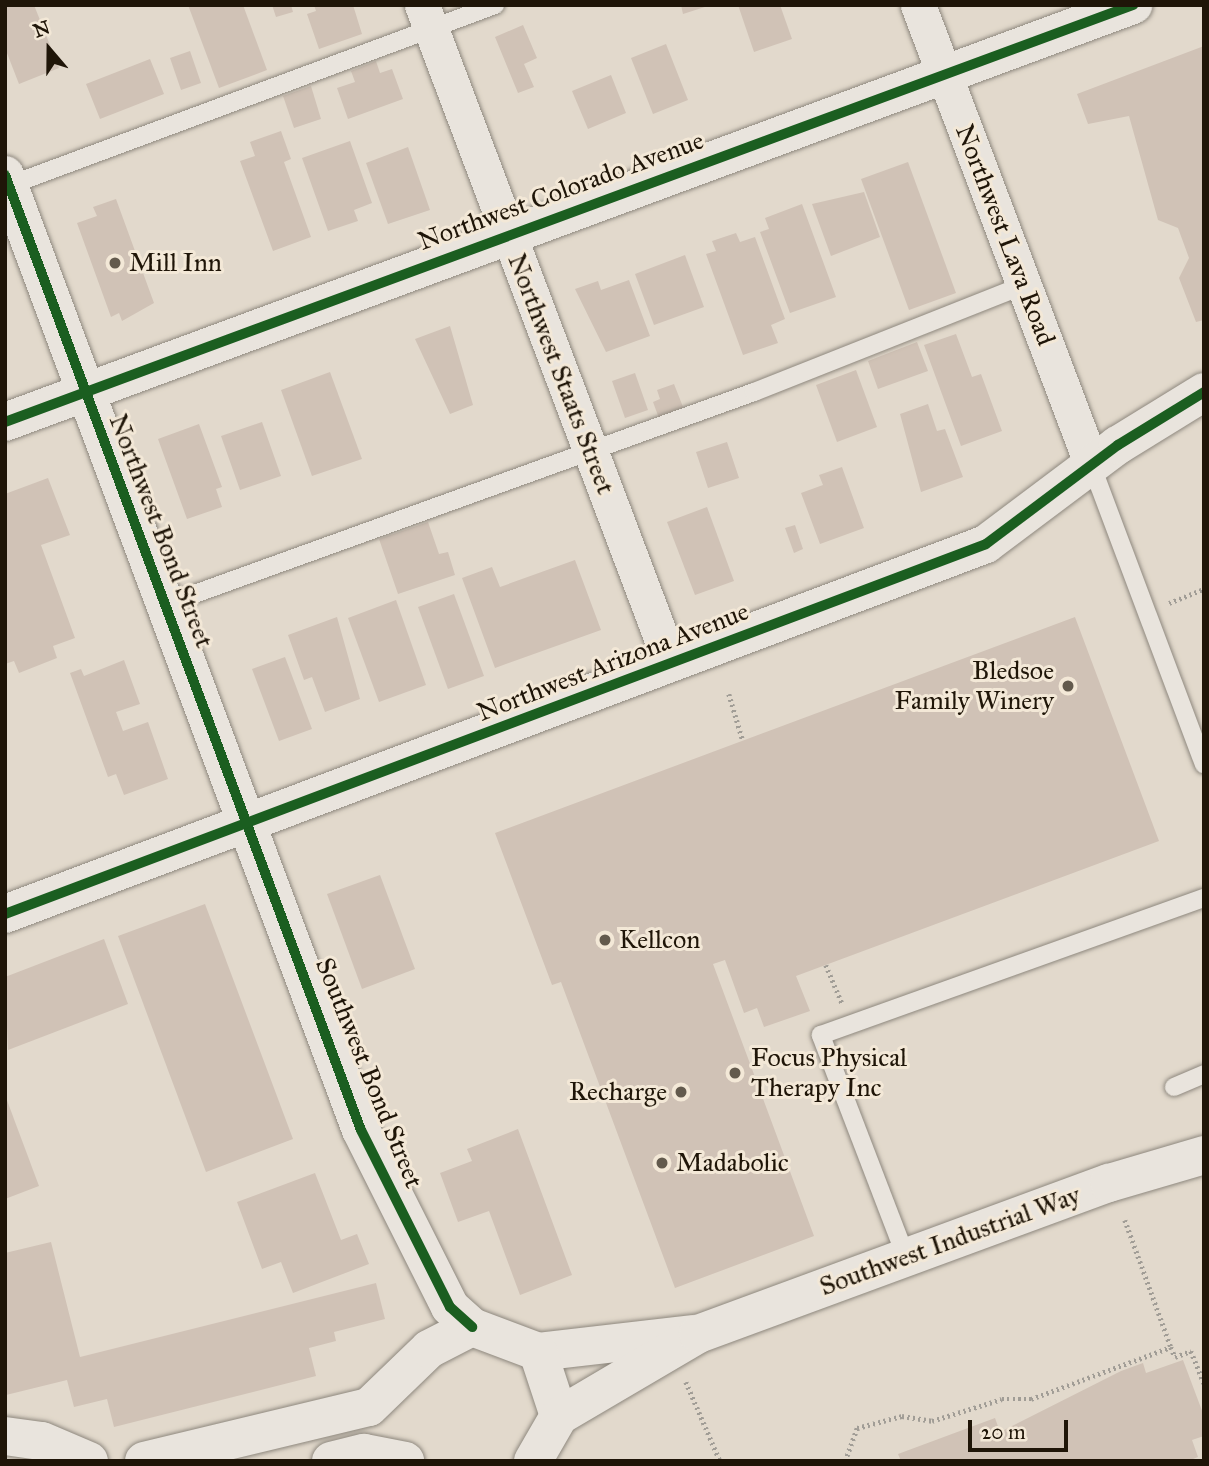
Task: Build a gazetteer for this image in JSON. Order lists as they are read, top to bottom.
{
  "streets": {
    "main road": [
      "Northwest Colorado Avenue",
      "Northwest Bond Street",
      "Northwest Arizona Avenue",
      "Southwest Bond Street",
      "Southwest Industrial Way"
    ],
    "street": ["Northwest Lava Road", "Northwest Staats Street"]
  },
  "crossings": [
    ["Northwest Colorado Avenue", "Northwest Lava Road"],
    ["Northwest Colorado Avenue", "Northwest Staats Street"],
    ["Northwest Colorado Avenue", "Northwest Bond Street"],
    ["Northwest Lava Road", "Northwest Arizona Avenue"],
    ["Northwest Staats Street", "Northwest Arizona Avenue"],
    ["Northwest Bond Street", "Northwest Arizona Avenue"],
    ["Northwest Bond Street", "Southwest Bond Street"],
    ["Northwest Arizona Avenue", "Southwest Bond Street"],
    ["Southwest Bond Street", "Southwest Industrial Way"]
  ],
  "places": [
    "Mill Inn",
    "Bledsoe Family Winery",
    "Kellcon",
    "Focus Physical Therapy Inc",
    "Recharge",
    "Madabolic"
  ],
  "scale_bar": "20 m",
  "north": "top"
}
